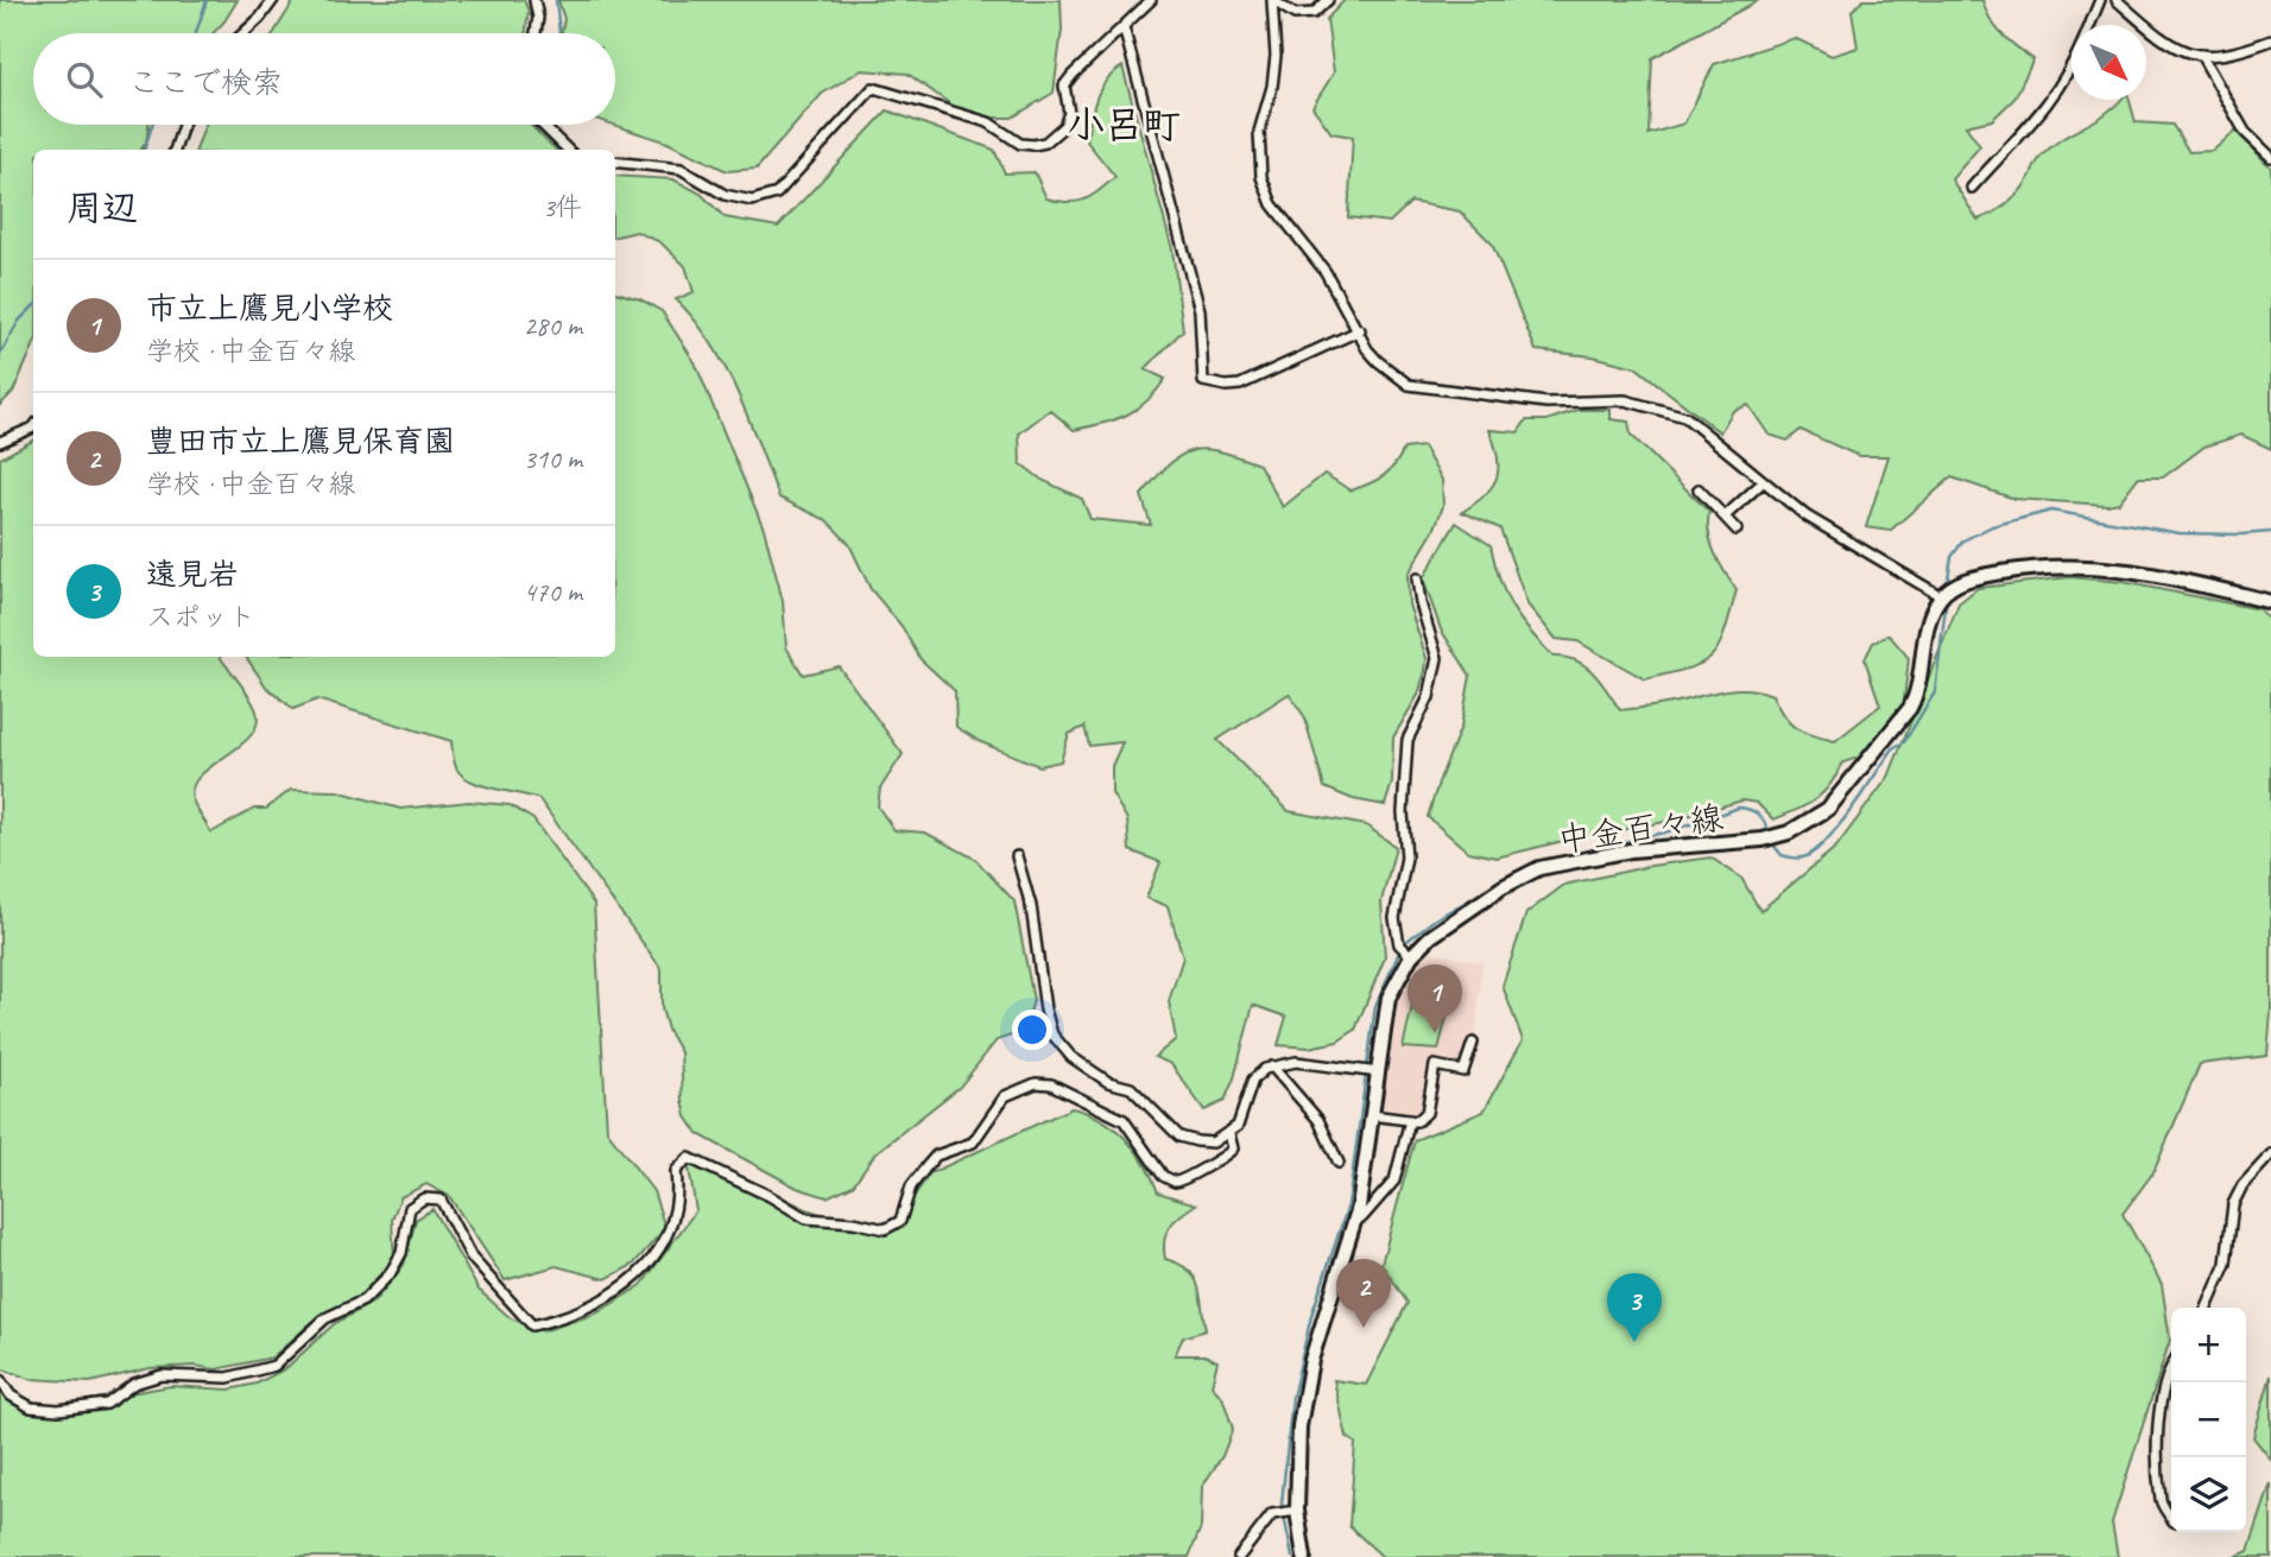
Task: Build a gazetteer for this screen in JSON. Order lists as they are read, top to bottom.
{
  "streets": {
    "main road": ["中金百々線"]
  },
  "districts": ["小呂町"],
  "north": "bottom right",
  "page": {
    "search": "ここで検索",
    "heading": ["周辺", "3件"],
    "list": [
      {
        "mark": "1",
        "name": "市立上鷹見小学校",
        "note": "学校 · 中金百々線",
        "value": "280 m"
      },
      {
        "mark": "2",
        "name": "豊田市立上鷹見保育園",
        "note": "学校 · 中金百々線",
        "value": "310 m"
      },
      {
        "mark": "3",
        "name": "遠見岩",
        "note": "スポット",
        "value": "470 m"
      }
    ],
    "pins": ["1", "2", "3"],
    "map_buttons": ["+", "−"]
  }
}
